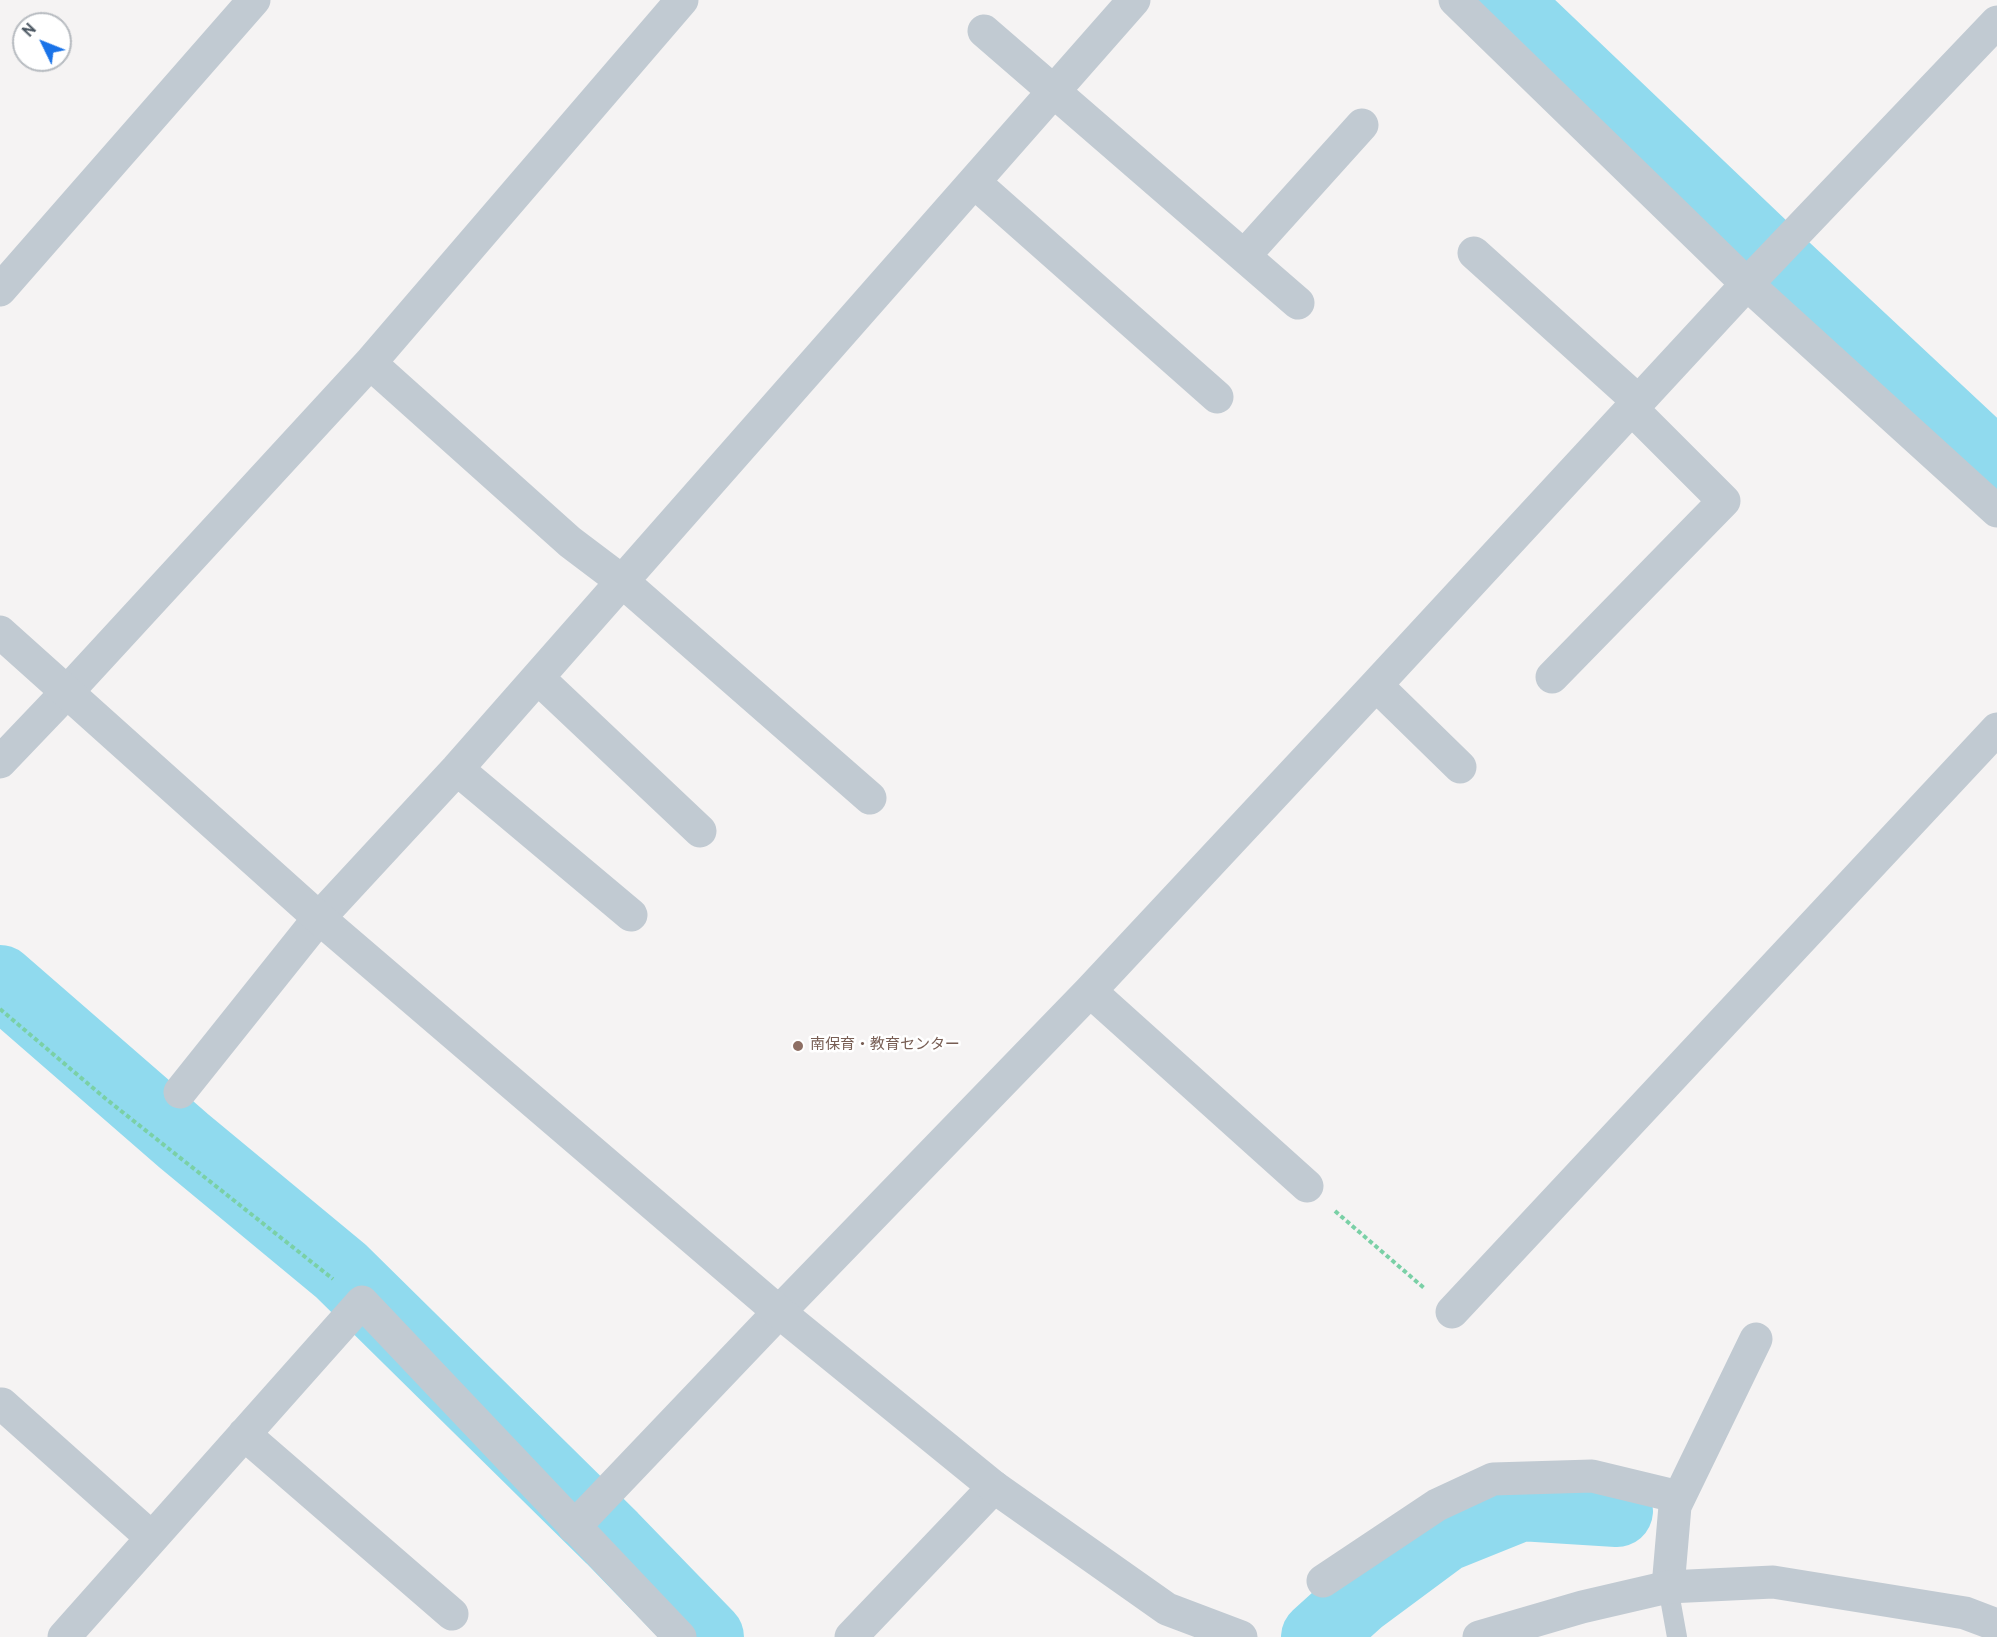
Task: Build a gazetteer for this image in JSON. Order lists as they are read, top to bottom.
{
  "places": ["南保育・教育センター"],
  "north": "top left"
}
